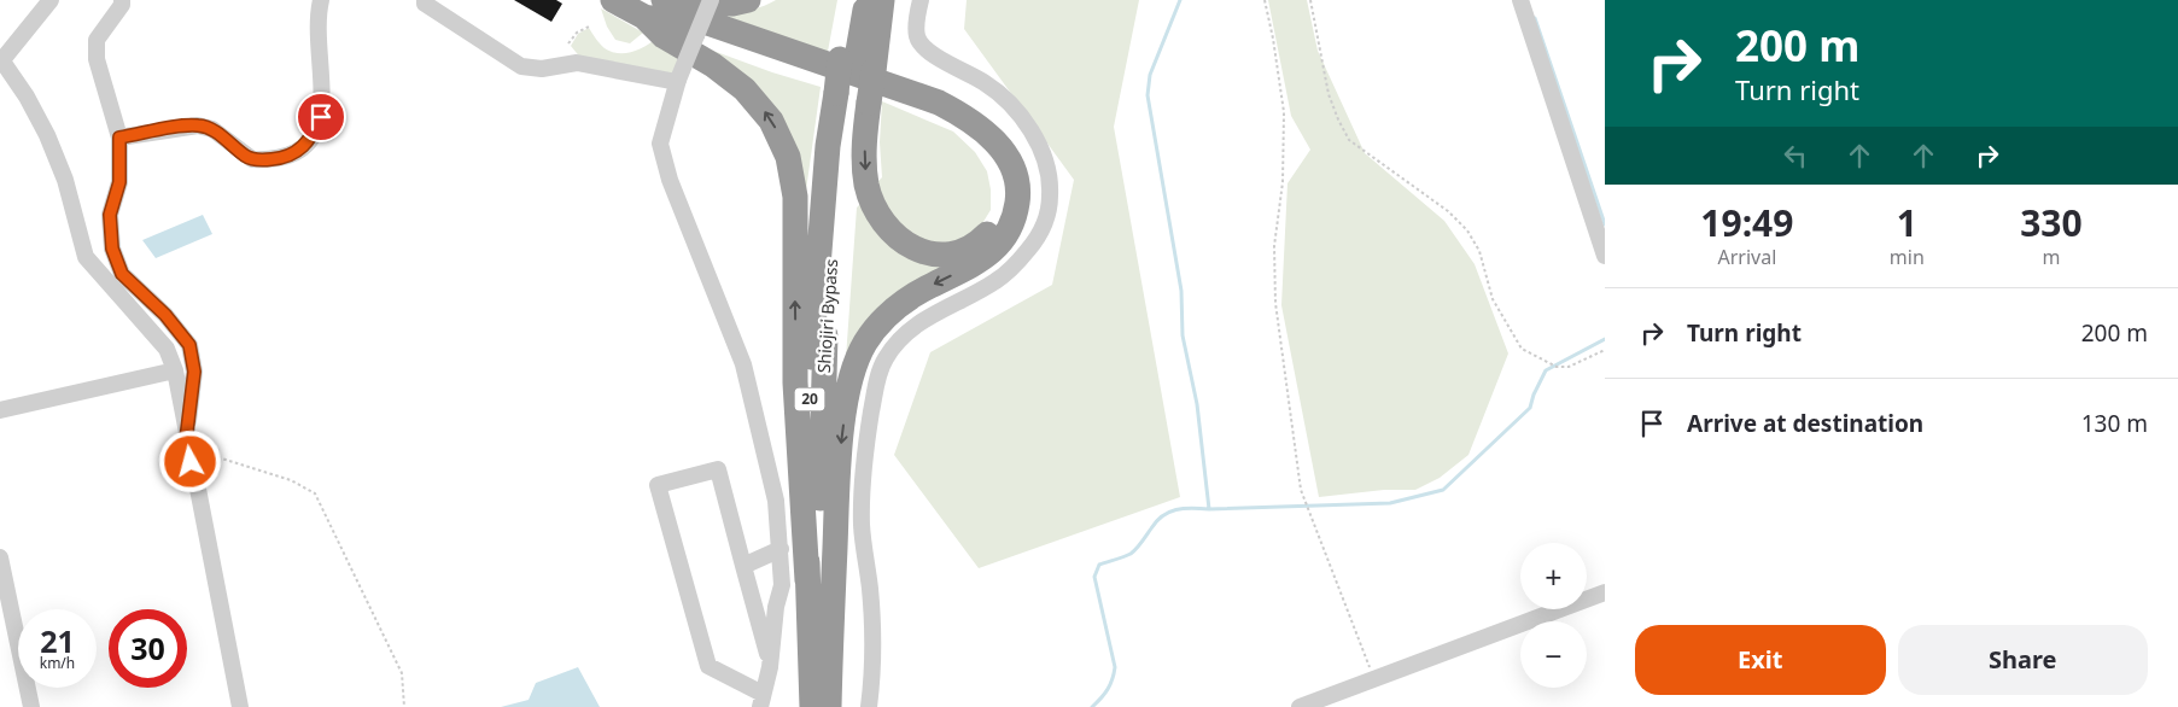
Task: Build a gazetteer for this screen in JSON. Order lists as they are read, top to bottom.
{
  "streets": {
    "highway": ["Shiojiri Bypass", "20"]
  },
  "page": {
    "turn": ["200 m", "Turn right"],
    "eta": [
      "19:49",
      "Arrival",
      "1",
      "min",
      "330",
      "m"
    ],
    "list": [
      {
        "name": "Turn right",
        "value": "200 m"
      },
      {
        "name": "Arrive at destination",
        "value": "130 m"
      }
    ],
    "map_buttons": ["+", "−"],
    "speed": "21 km/h",
    "limit": "30",
    "buttons": ["Exit", "Share"]
  }
}
